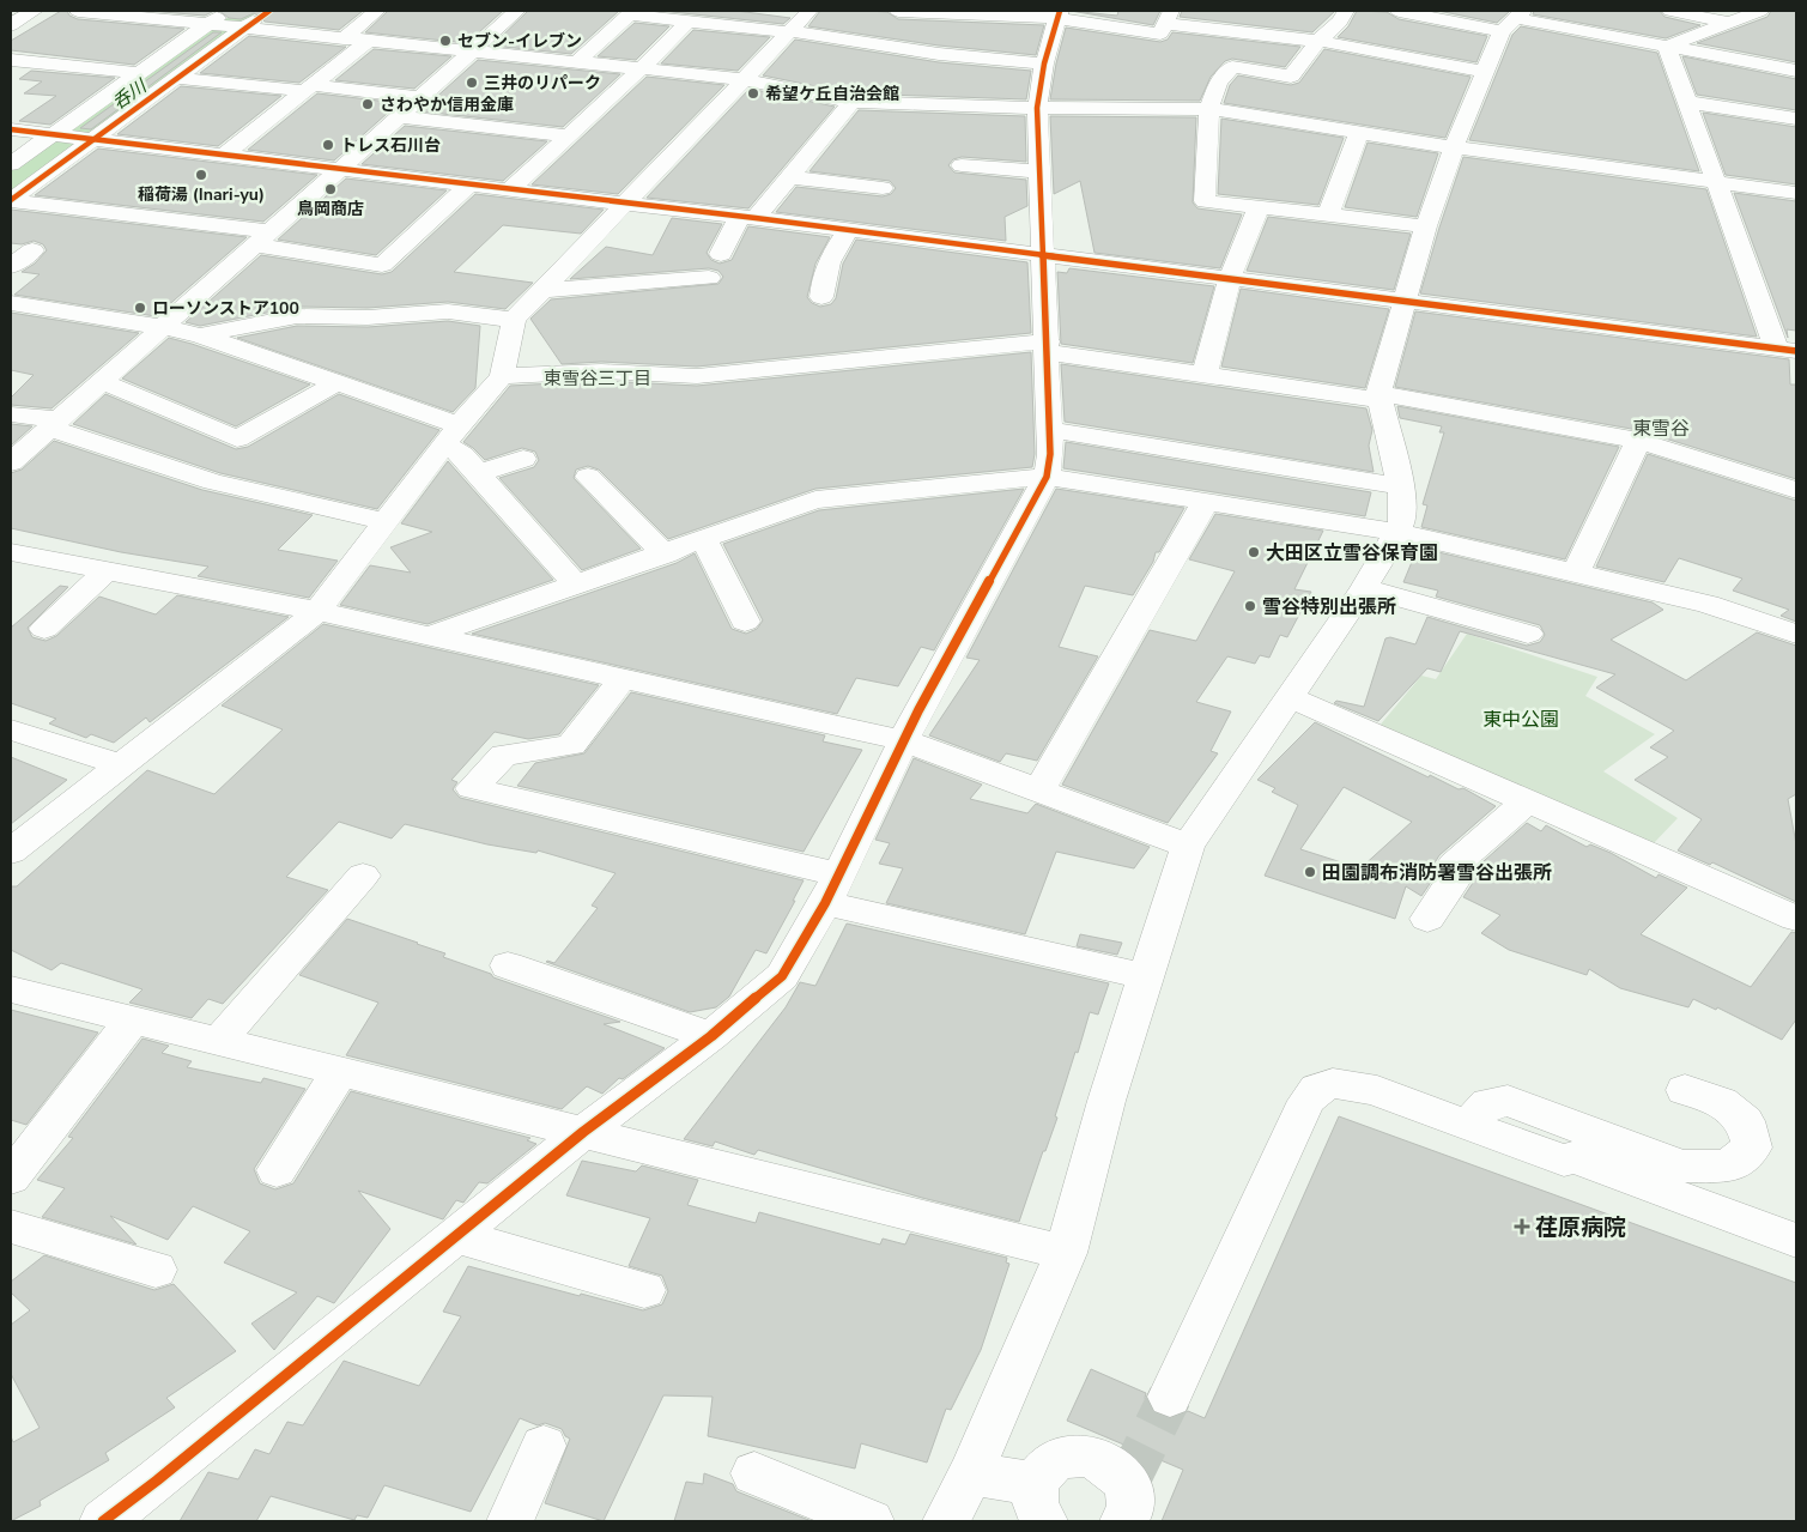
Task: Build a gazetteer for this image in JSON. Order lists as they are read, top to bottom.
{
  "districts": ["東雪谷三丁目", "東雪谷"],
  "water": ["呑川"],
  "parks": ["東中公園"],
  "places": {
    "other": [
      "セブン-イレブン",
      "三井のリパーク",
      "希望ケ丘自治会館",
      "さわやか信用金庫",
      "トレス石川台",
      "稲荷湯 (Inari-yu)",
      "鳥岡商店",
      "ローソンストア100",
      "大田区立雪谷保育園",
      "雪谷特別出張所",
      "田園調布消防署雪谷出張所"
    ],
    "health": ["荏原病院"]
  }
}
